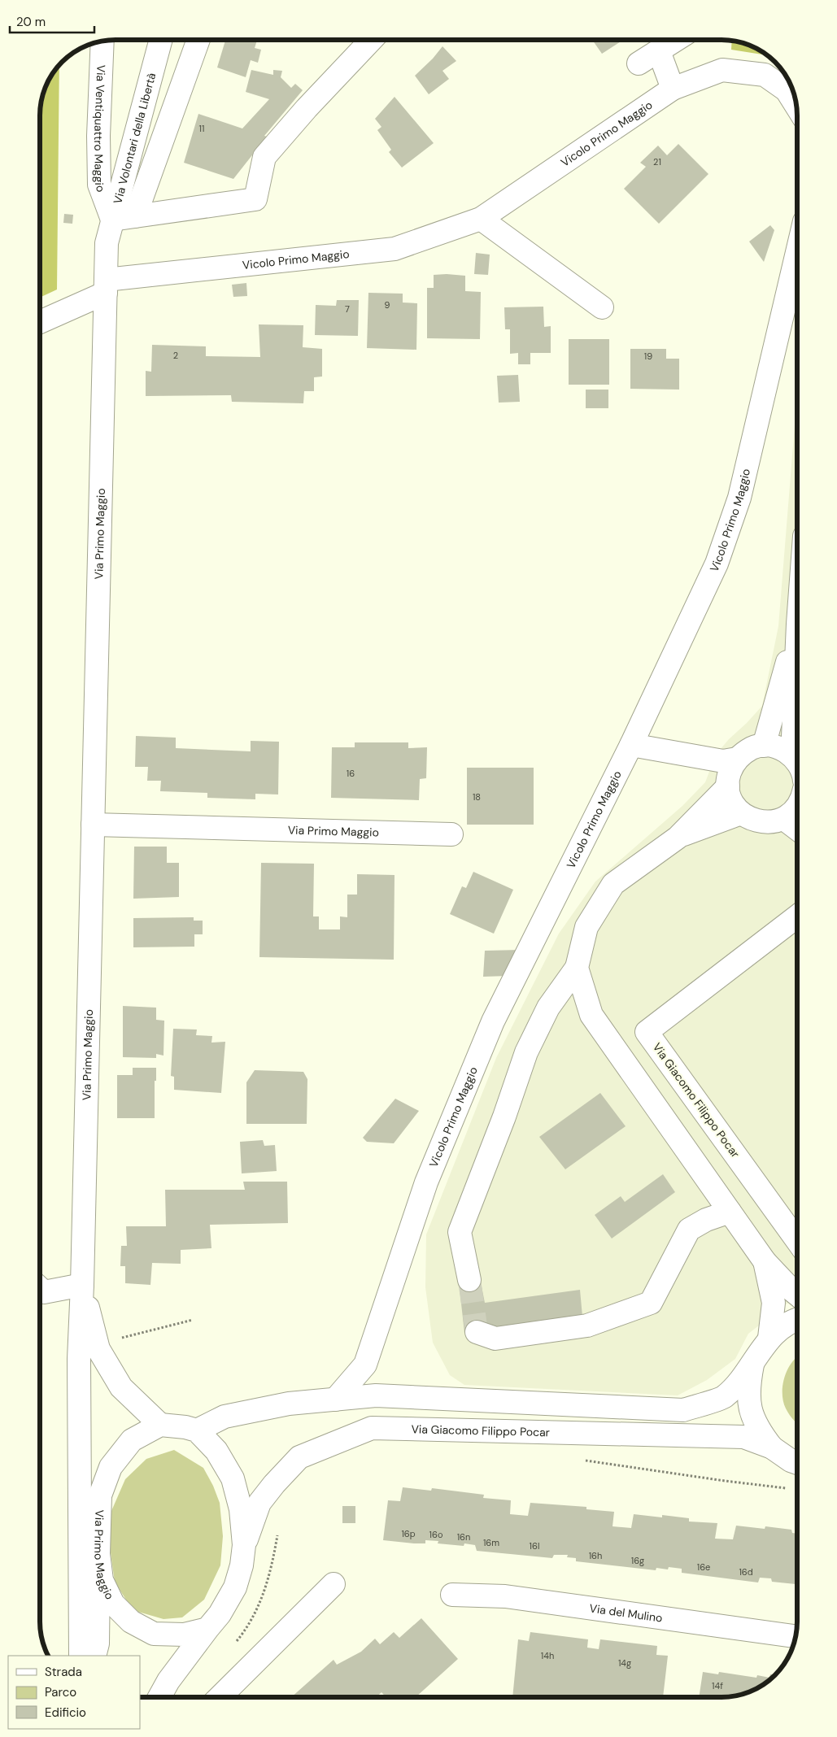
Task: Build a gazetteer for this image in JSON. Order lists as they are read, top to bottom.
{
  "streets": {
    "main road": [
      "Via Ventiquattro Maggio",
      "Vicolo Primo Maggio",
      "Via Volontari della Libertà",
      "Via Primo Maggio",
      "Via Giacomo Filippo Pocar",
      "Via del Mulino"
    ]
  },
  "crossings": [
    ["Via Ventiquattro Maggio", "Via Volontari della Libertà"],
    ["Via Ventiquattro Maggio", "Via Primo Maggio"],
    ["Vicolo Primo Maggio", "Via Primo Maggio"],
    ["Vicolo Primo Maggio", "Via Giacomo Filippo Pocar"],
    ["Via Volontari della Libertà", "Via Primo Maggio"]
  ],
  "house_numbers": [
    "11",
    "21",
    "9",
    "7",
    "2",
    "19",
    "16",
    "18",
    "16p",
    "16o",
    "16n",
    "16m",
    "16l",
    "16h",
    "16g",
    "16e",
    "16d",
    "14h",
    "14g",
    "14f"
  ],
  "legend": ["Strada", "Parco", "Edificio"],
  "scale_bar": "20 m"
}
